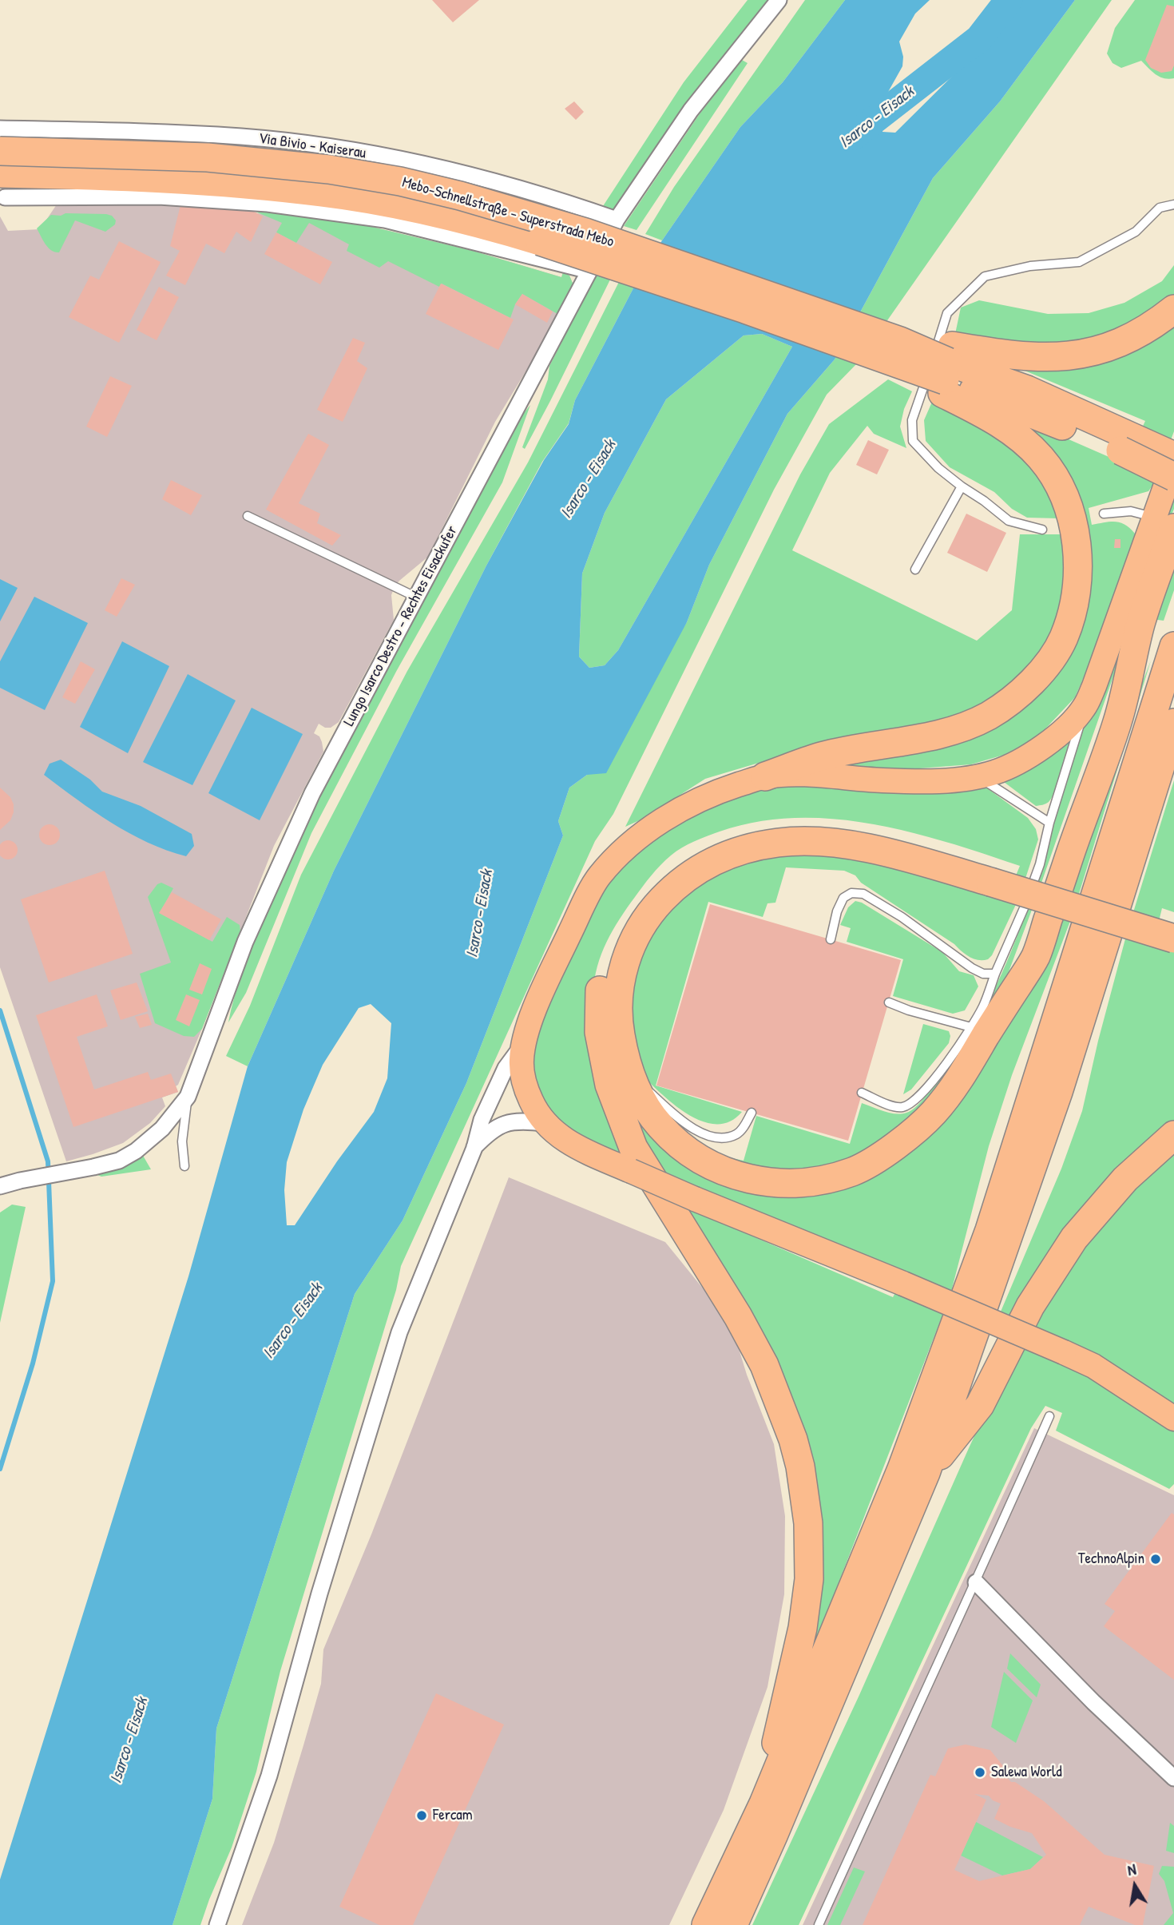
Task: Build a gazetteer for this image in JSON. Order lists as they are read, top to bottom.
{
  "streets": {
    "highway": ["Mebo-Schnellstraße - Superstrada Mebo"],
    "street": ["Via Bivio - Kaiserau", "Lungo Isarco Destro - Rechtes Eisackufer"]
  },
  "crossings": [
    ["Via Bivio - Kaiserau", "Lungo Isarco Destro - Rechtes Eisackufer"]
  ],
  "water": ["Isarco - Eisack"],
  "places": ["TechnoAlpin", "Salewa World", "Fercam"],
  "north": "top"
}
